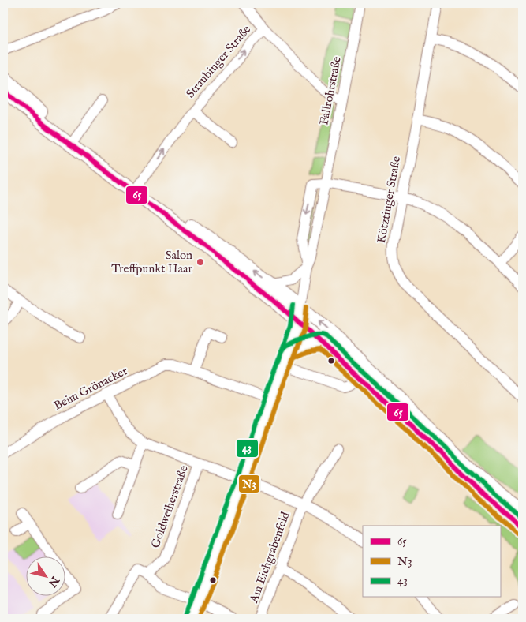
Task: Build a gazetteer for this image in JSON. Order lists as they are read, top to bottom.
{
  "streets": {
    "street": [
      "Straubinger Straße",
      "Fallrohrstraße",
      "Kötztinger Straße",
      "Beim Grönacker",
      "Goldweiherstraße",
      "Am Eichgrabenfeld"
    ]
  },
  "crossings": [
    ["Fallrohrstraße", "Beim Grönacker"],
    ["Fallrohrstraße", "Goldweiherstraße"],
    ["Beim Grönacker", "Goldweiherstraße"],
    ["Goldweiherstraße", "Am Eichgrabenfeld"]
  ],
  "one_way": ["Straubinger Straße"],
  "places": ["Salon Treffpunkt Haar"],
  "lines": ["transit line 65", "transit line 43", "transit line N3"],
  "legend": ["65", "N3", "43"],
  "north": "bottom right"
}
